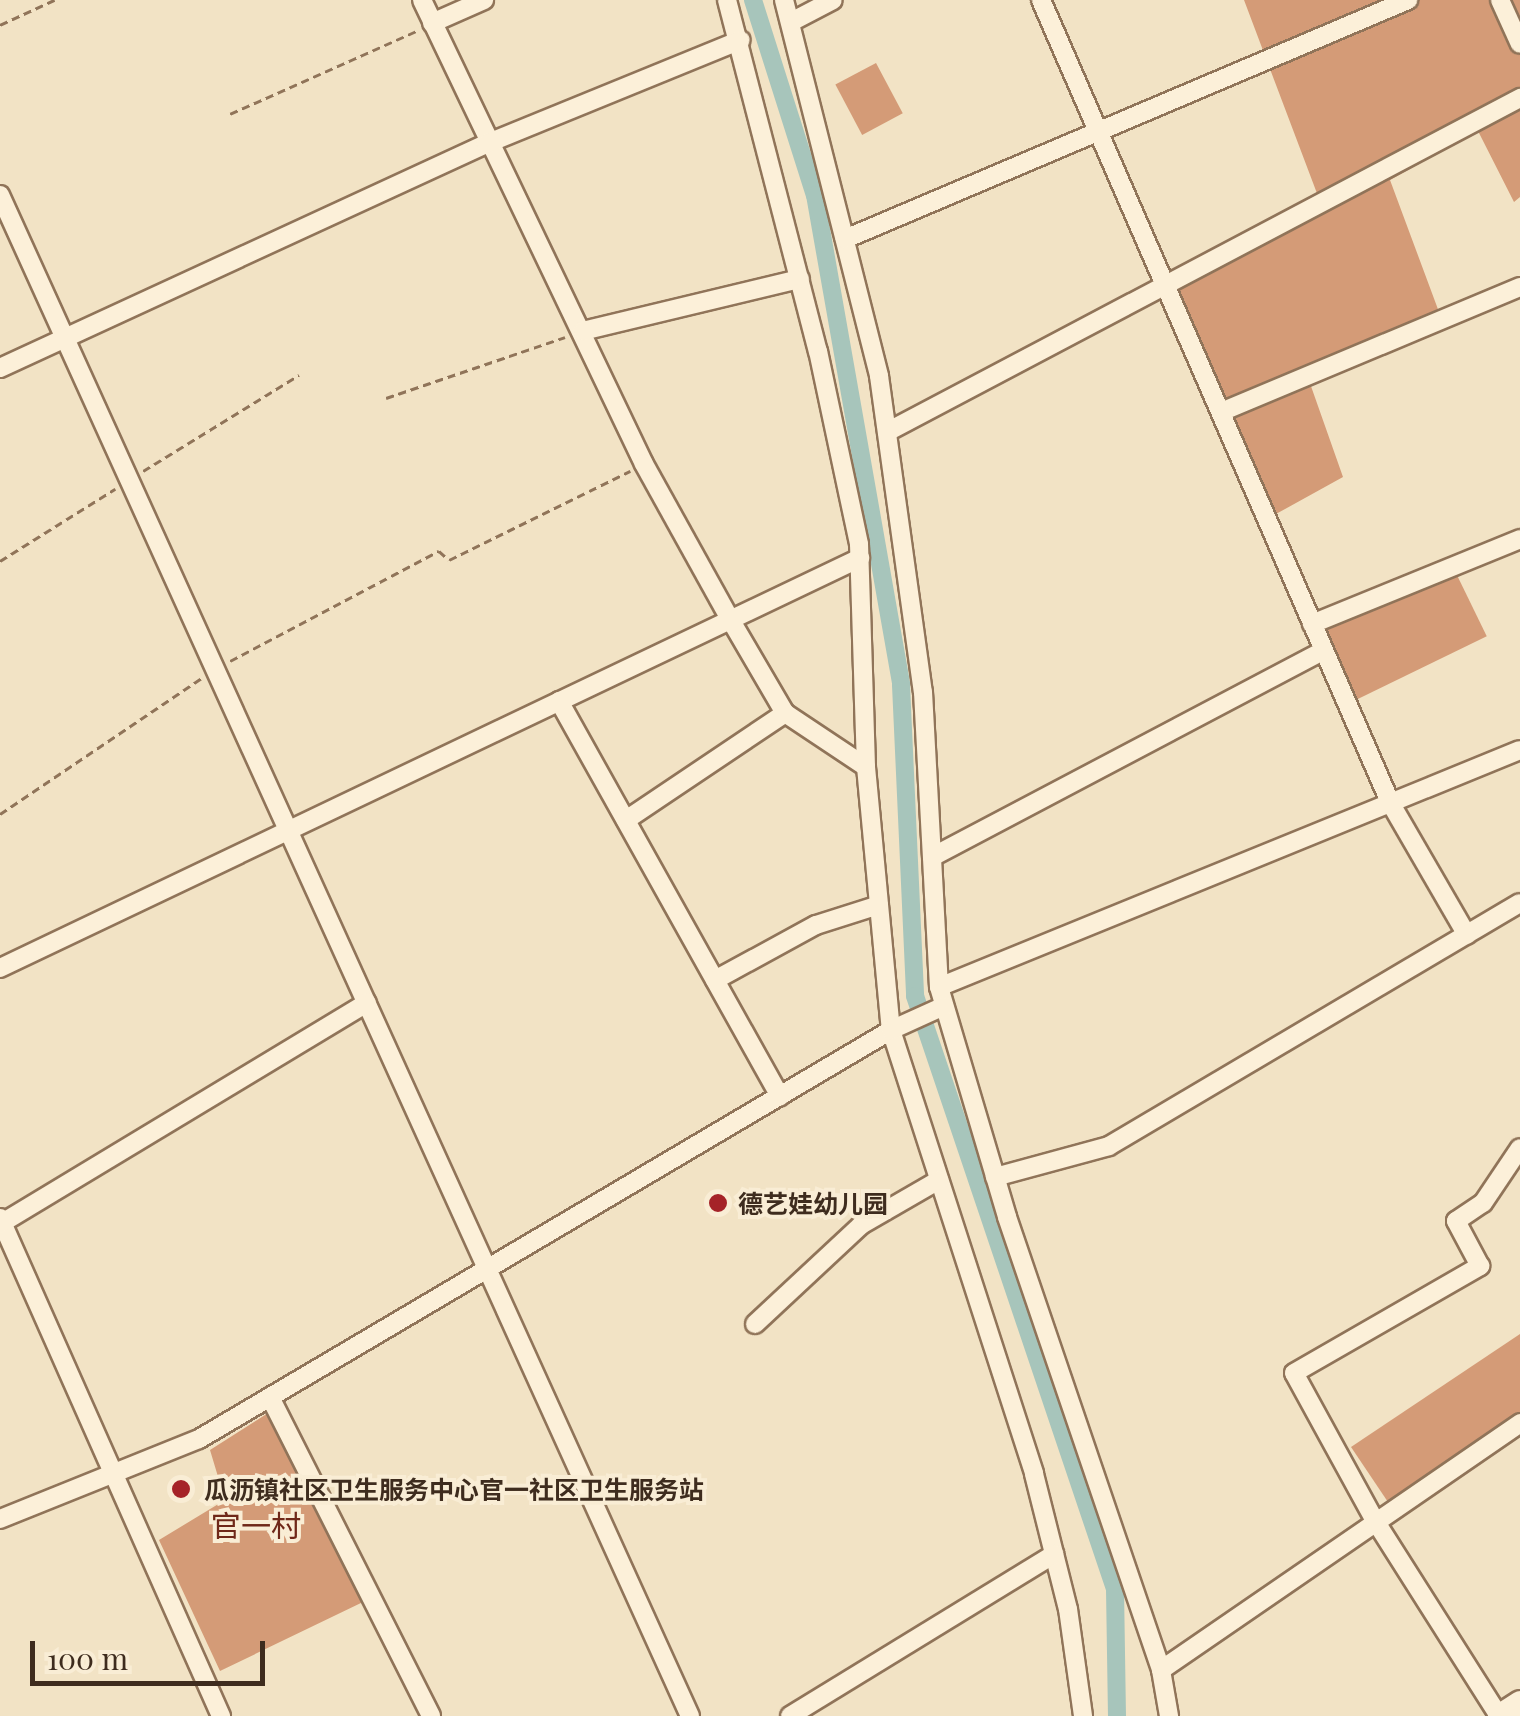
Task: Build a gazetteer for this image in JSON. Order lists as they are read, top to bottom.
{
  "districts": ["官一村"],
  "places": ["德艺娃幼儿园", "瓜沥镇社区卫生服务中心官一社区卫生服务站"],
  "scale_bar": "100 m"
}
